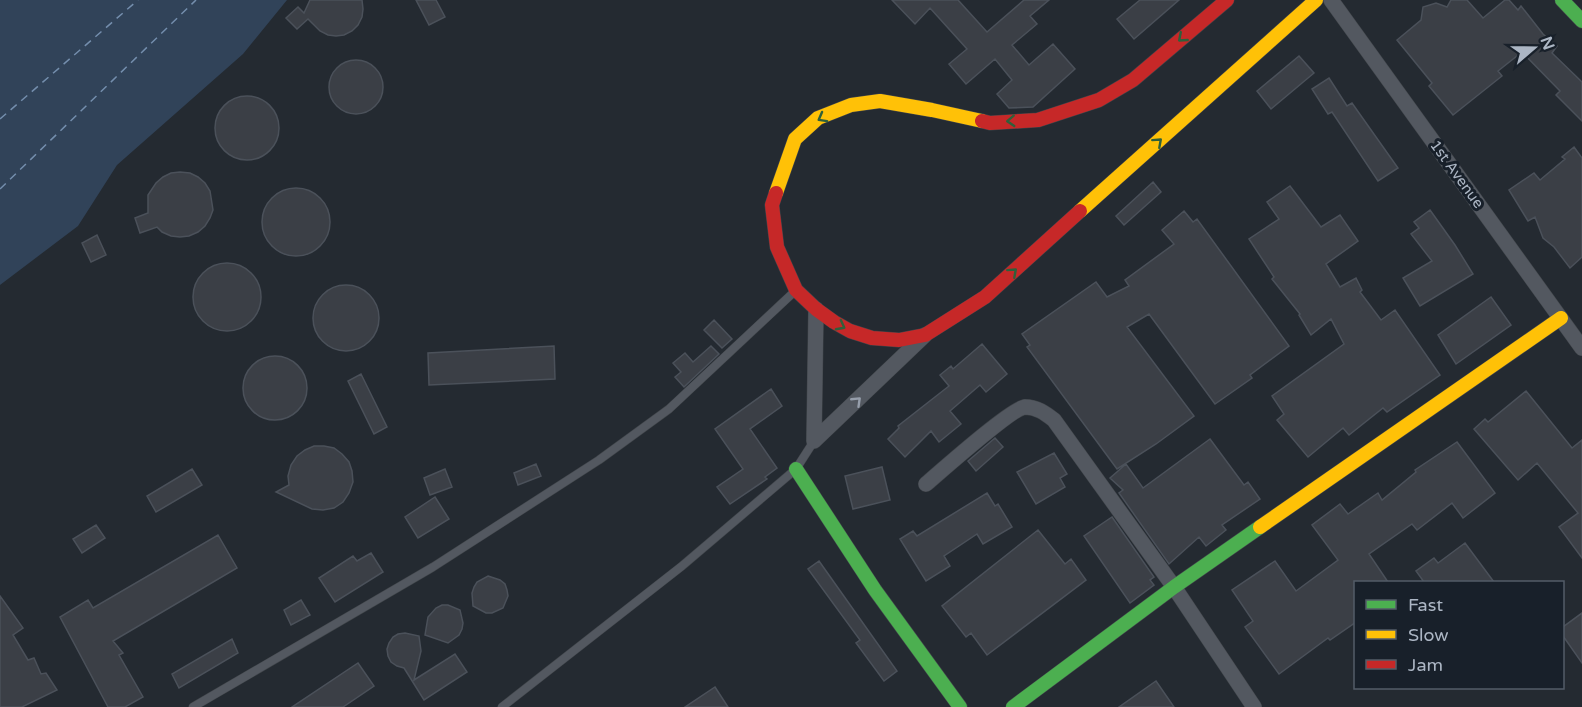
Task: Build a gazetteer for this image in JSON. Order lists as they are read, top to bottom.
{
  "streets": {
    "street": ["1st Avenue"]
  },
  "legend": ["Fast", "Slow", "Jam"],
  "north": "right"
}
